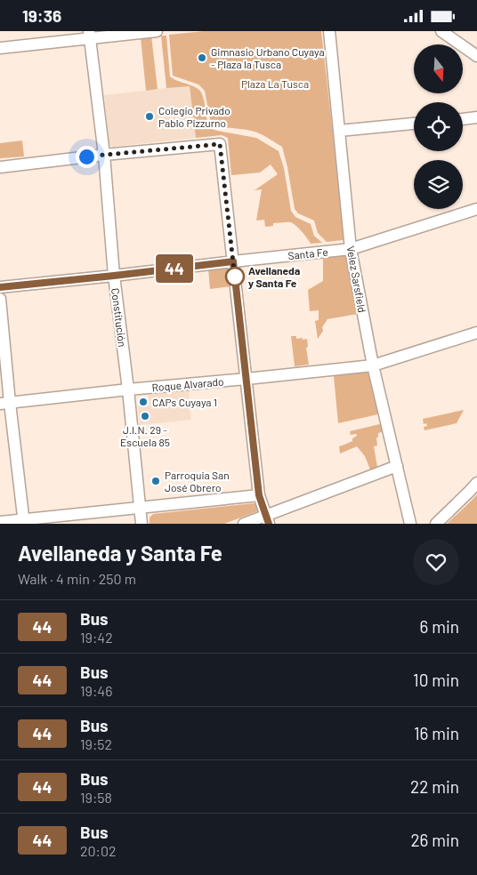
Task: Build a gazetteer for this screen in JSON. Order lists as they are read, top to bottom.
{
  "streets": {
    "street": [
      "Santa Fe",
      "Velez Sarsfield",
      "Constitución",
      "Roque Alvarado"
    ]
  },
  "crossings": [
    ["Santa Fe", "Velez Sarsfield"],
    ["Santa Fe", "Constitución"],
    ["Velez Sarsfield", "Roque Alvarado"],
    ["Constitución", "Roque Alvarado"]
  ],
  "parks": ["Plaza La Tusca"],
  "places": [
    "Gimnasio Urbano Cuyaya - Plaza la Tusca",
    "Colegio Privado Pablo Pizzurno",
    "Avellaneda y Santa Fe",
    "CAPs Cuyaya 1",
    "J.I.N. 29 - Escuela 85",
    "Parroquia San José Obrero"
  ],
  "lines": ["bus line 44"],
  "north": "bottom",
  "page": {
    "status": "19:36",
    "on_map": "44",
    "heading": ["Avellaneda y Santa Fe", "Walk · 4 min · 250 m"],
    "list": [
      {
        "mark": "44",
        "name": "Bus",
        "note": "19:42",
        "value": "6 min"
      },
      {
        "mark": "44",
        "name": "Bus",
        "note": "19:46",
        "value": "10 min"
      },
      {
        "mark": "44",
        "name": "Bus",
        "note": "19:52",
        "value": "16 min"
      },
      {
        "mark": "44",
        "name": "Bus",
        "note": "19:58",
        "value": "22 min"
      },
      {
        "mark": "44",
        "name": "Bus",
        "note": "20:02",
        "value": "26 min"
      }
    ]
  }
}
